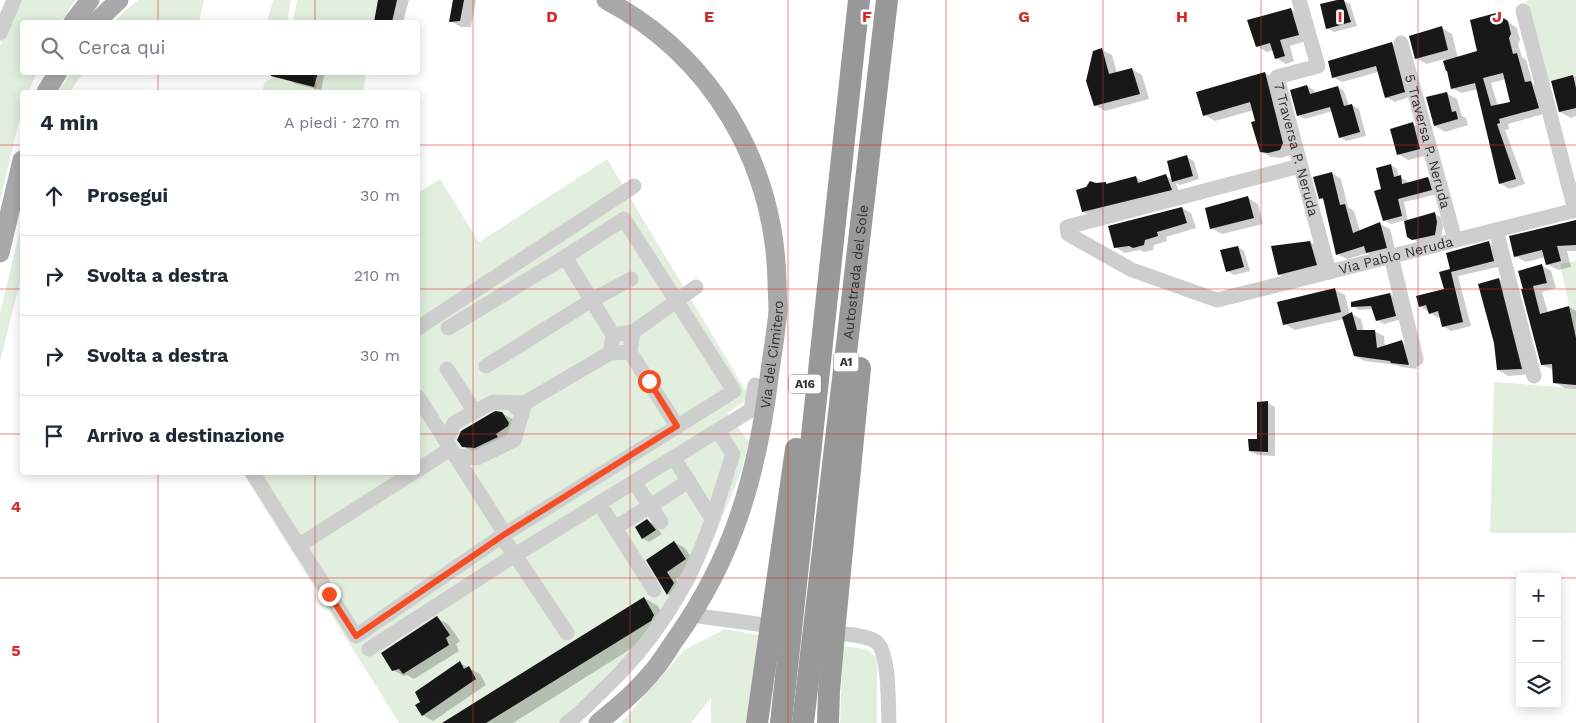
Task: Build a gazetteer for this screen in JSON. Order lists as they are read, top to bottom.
{
  "streets": {
    "highway": ["Autostrada del Sole", "A1", "A16"],
    "main road": ["Via del Cimitero"],
    "street": ["5 Traversa P. Neruda", "7 Traversa P. Neruda", "Via Pablo Neruda"]
  },
  "crossings": [
    ["5 Traversa P. Neruda", "Via Pablo Neruda"],
    ["7 Traversa P. Neruda", "Via Pablo Neruda"],
    ["Autostrada del Sole", "A16"]
  ],
  "page": {
    "search": "Cerca qui",
    "heading": ["4 min", "A piedi · 270 m"],
    "list": [
      ["Prosegui", "30 m"],
      ["Svolta a destra", "210 m"],
      ["Svolta a destra", "30 m"],
      "Arrivo a destinazione"
    ],
    "map_buttons": ["+", "−"]
  },
  "grid": {
    "columns": [
      "D",
      "E",
      "F",
      "G",
      "H",
      "I",
      "J"
    ],
    "rows": ["4", "5"]
  }
}
